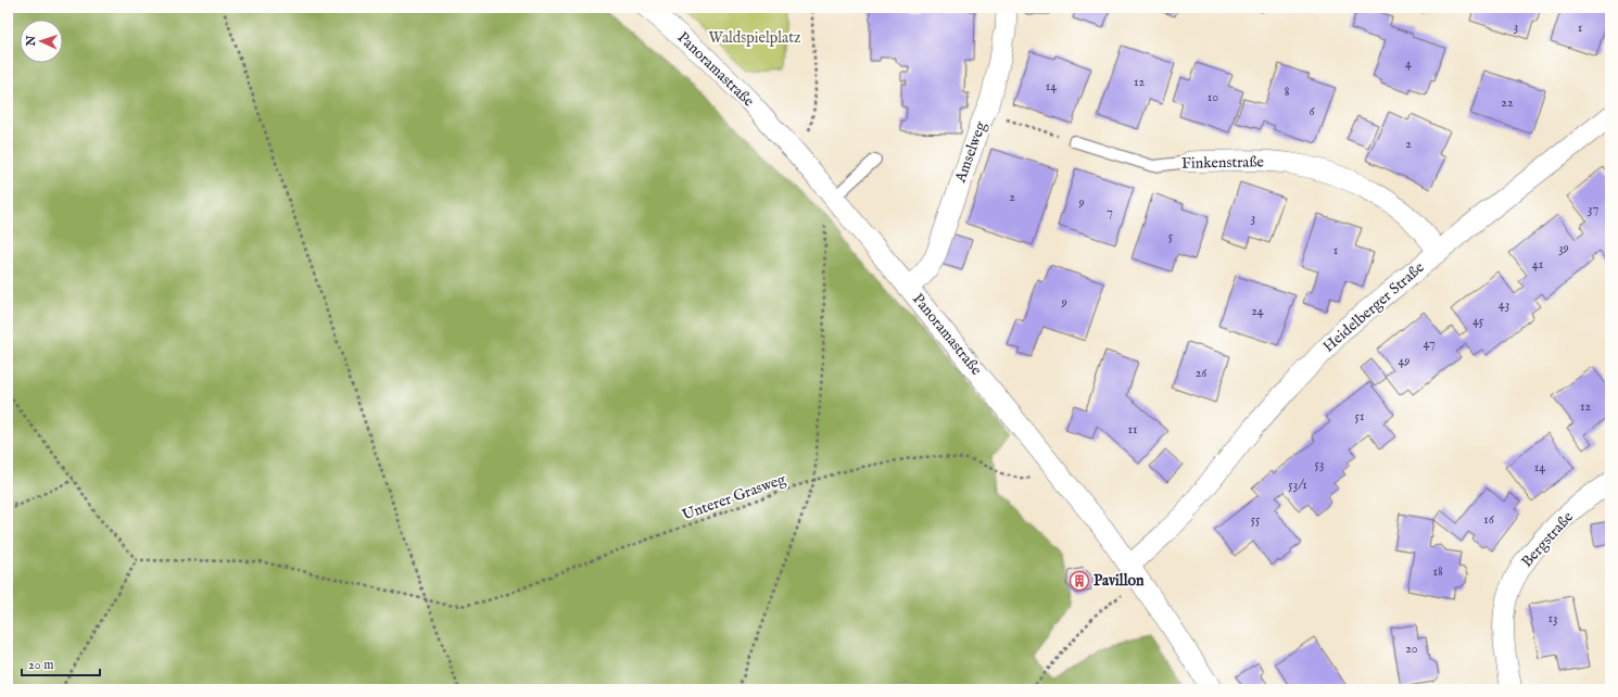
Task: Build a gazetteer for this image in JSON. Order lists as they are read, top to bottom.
{
  "streets": {
    "street": [
      "Panoramastraße",
      "Amselweg",
      "Finkenstraße",
      "Heidelberger Straße",
      "Bergstraße"
    ],
    "path": ["Unterer Grasweg"]
  },
  "crossings": [
    ["Panoramastraße", "Amselweg"],
    ["Panoramastraße", "Heidelberger Straße"],
    ["Panoramastraße", "Unterer Grasweg"],
    ["Finkenstraße", "Heidelberger Straße"]
  ],
  "parks": ["Waldspielplatz"],
  "places": {
    "building": ["Pavillon"]
  },
  "house_numbers": [
    "3",
    "1",
    "4",
    "12",
    "14",
    "8",
    "10",
    "22",
    "6",
    "2",
    "2",
    "9",
    "37",
    "7",
    "3",
    "5",
    "39",
    "1",
    "41",
    "9",
    "43",
    "24",
    "45",
    "47",
    "49",
    "26",
    "12",
    "51",
    "11",
    "53",
    "14",
    "53/1",
    "55",
    "16",
    "18",
    "13",
    "20"
  ],
  "scale_bar": "20 m",
  "north": "left"
}
